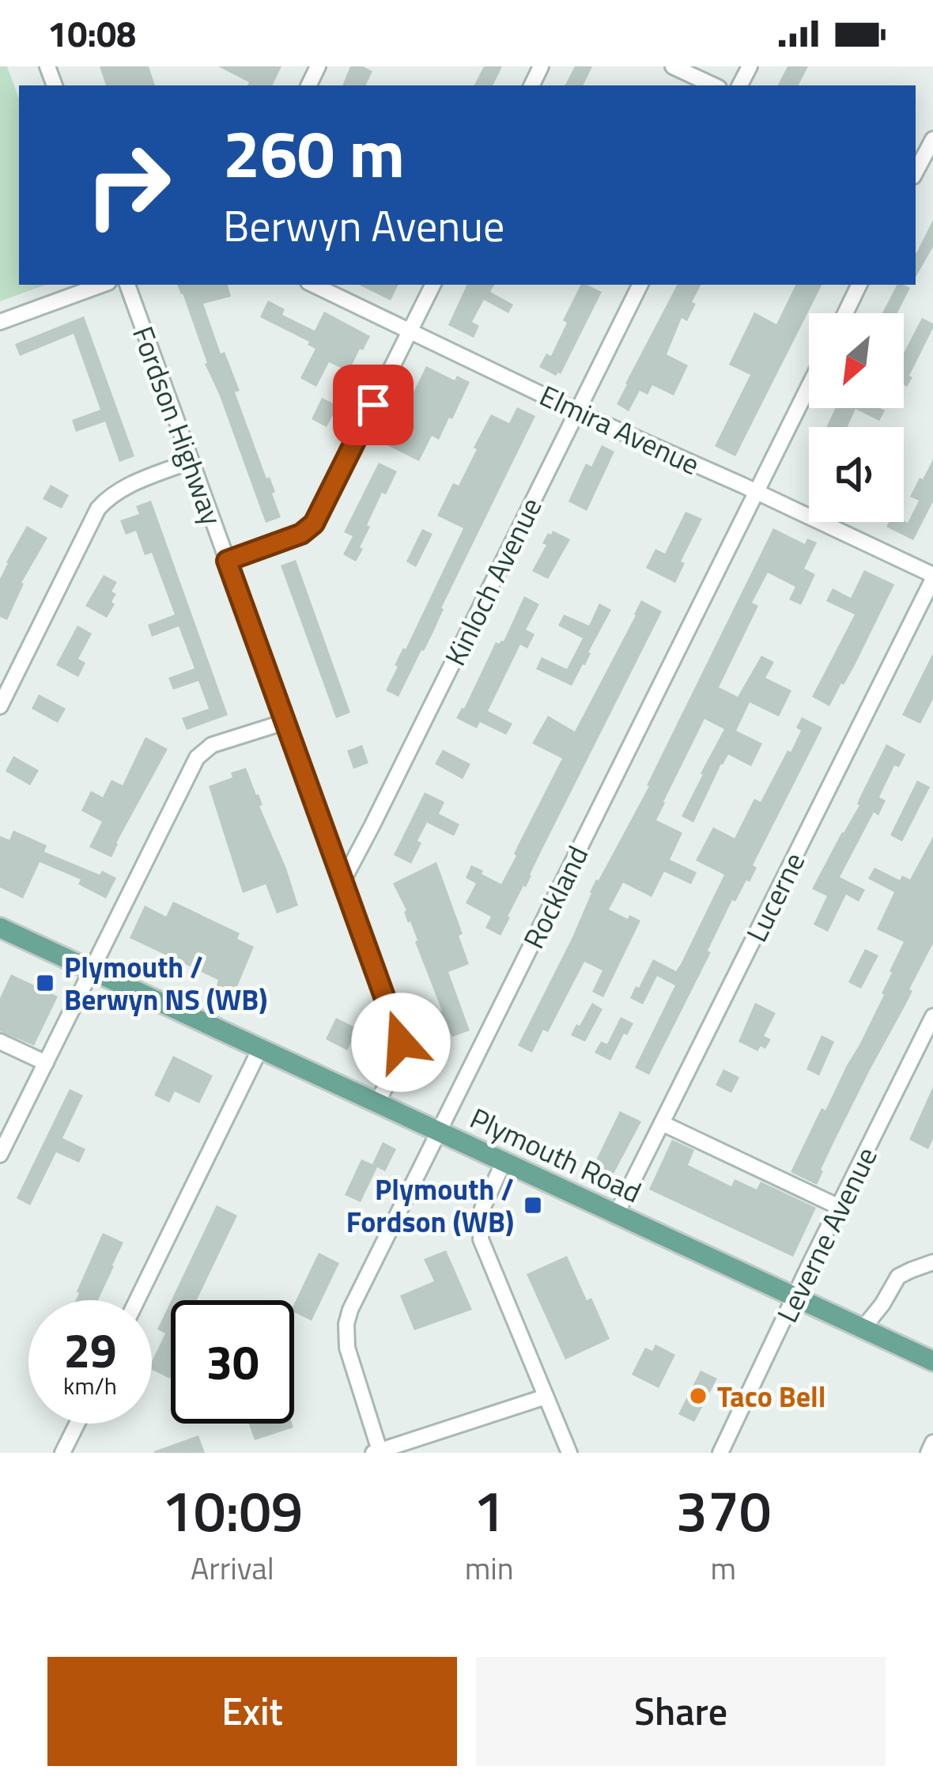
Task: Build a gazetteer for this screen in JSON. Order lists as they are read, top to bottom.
{
  "streets": {
    "main road": ["Plymouth Road"],
    "street": [
      "Fordson Highway",
      "Elmira Avenue",
      "Kinloch Avenue",
      "Rockland",
      "Lucerne",
      "Leverne Avenue"
    ]
  },
  "crossings": [
    ["Fordson Highway", "Kinloch Avenue"],
    ["Fordson Highway", "Plymouth Road"],
    ["Elmira Avenue", "Kinloch Avenue"],
    ["Elmira Avenue", "Rockland"],
    ["Elmira Avenue", "Lucerne"],
    ["Rockland", "Plymouth Road"],
    ["Lucerne", "Plymouth Road"],
    ["Plymouth Road", "Leverne Avenue"]
  ],
  "places": {
    "transit": ["Plymouth / Berwyn NS (WB)", "Plymouth / Fordson (WB)"],
    "other": ["Taco Bell"]
  },
  "north": "bottom left",
  "page": {
    "status": "10:08",
    "turn": ["260 m", "Berwyn Avenue"],
    "speed": "29 km/h",
    "limit": "30",
    "eta": [
      "10:09",
      "Arrival",
      "1",
      "min",
      "370",
      "m"
    ],
    "buttons": ["Exit", "Share"]
  }
}
